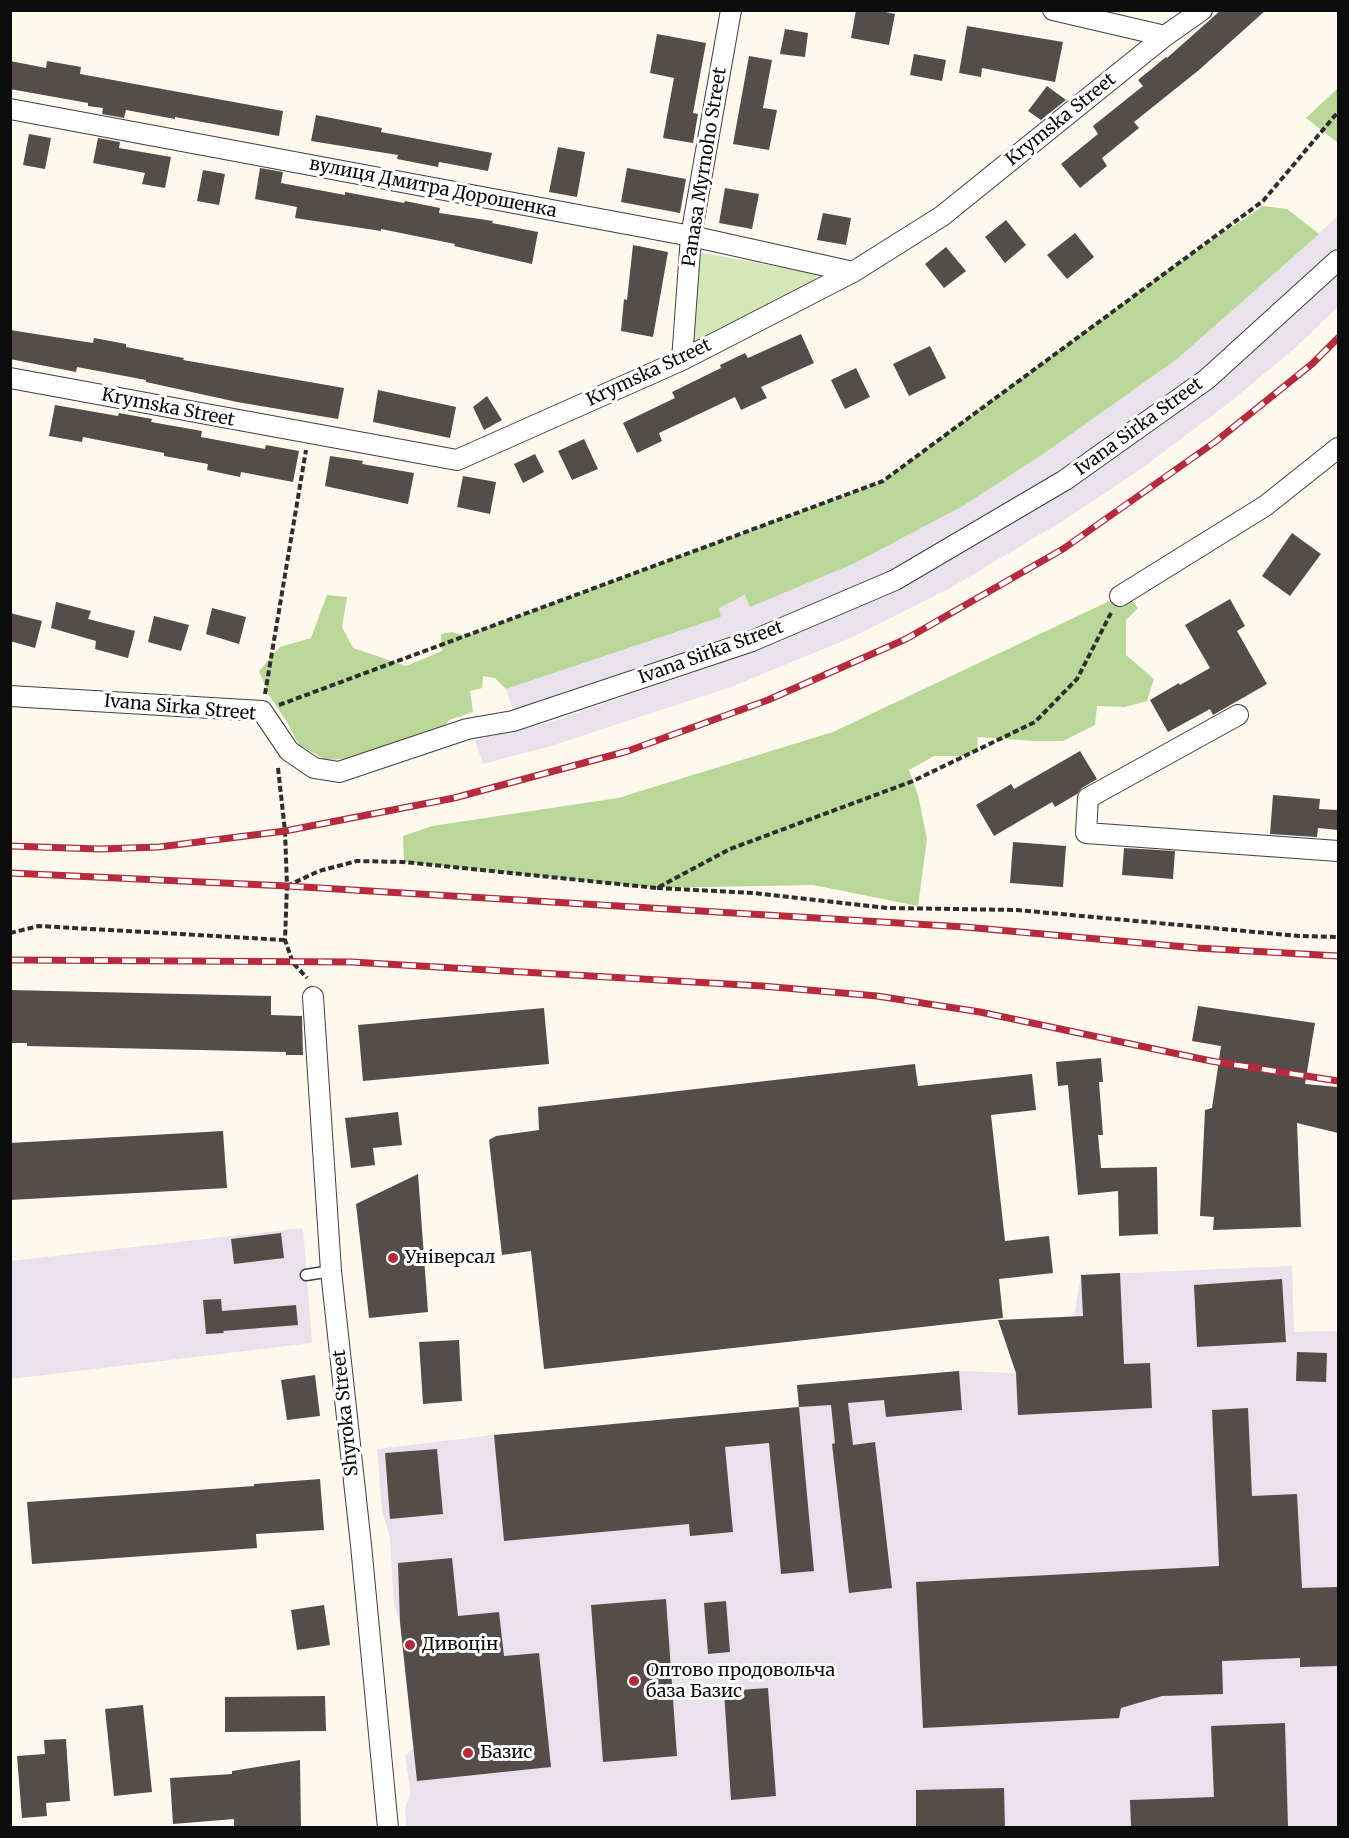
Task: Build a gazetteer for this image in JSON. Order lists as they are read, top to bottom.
{
  "streets": {
    "street": [
      "Krymska Street",
      "Panasa Myrnoho Street",
      "вулиця Дмитра Дорошенка",
      "Ivana Sirka Street",
      "Shyroka Street"
    ]
  },
  "crossings": [
    ["Krymska Street", "Panasa Myrnoho Street"],
    ["Krymska Street", "вулиця Дмитра Дорошенка"],
    ["Panasa Myrnoho Street", "вулиця Дмитра Дорошенка"]
  ],
  "places": [
    "Універсал",
    "Дивоцін",
    "Оптово продовольча база Базис",
    "Базис"
  ]
}
